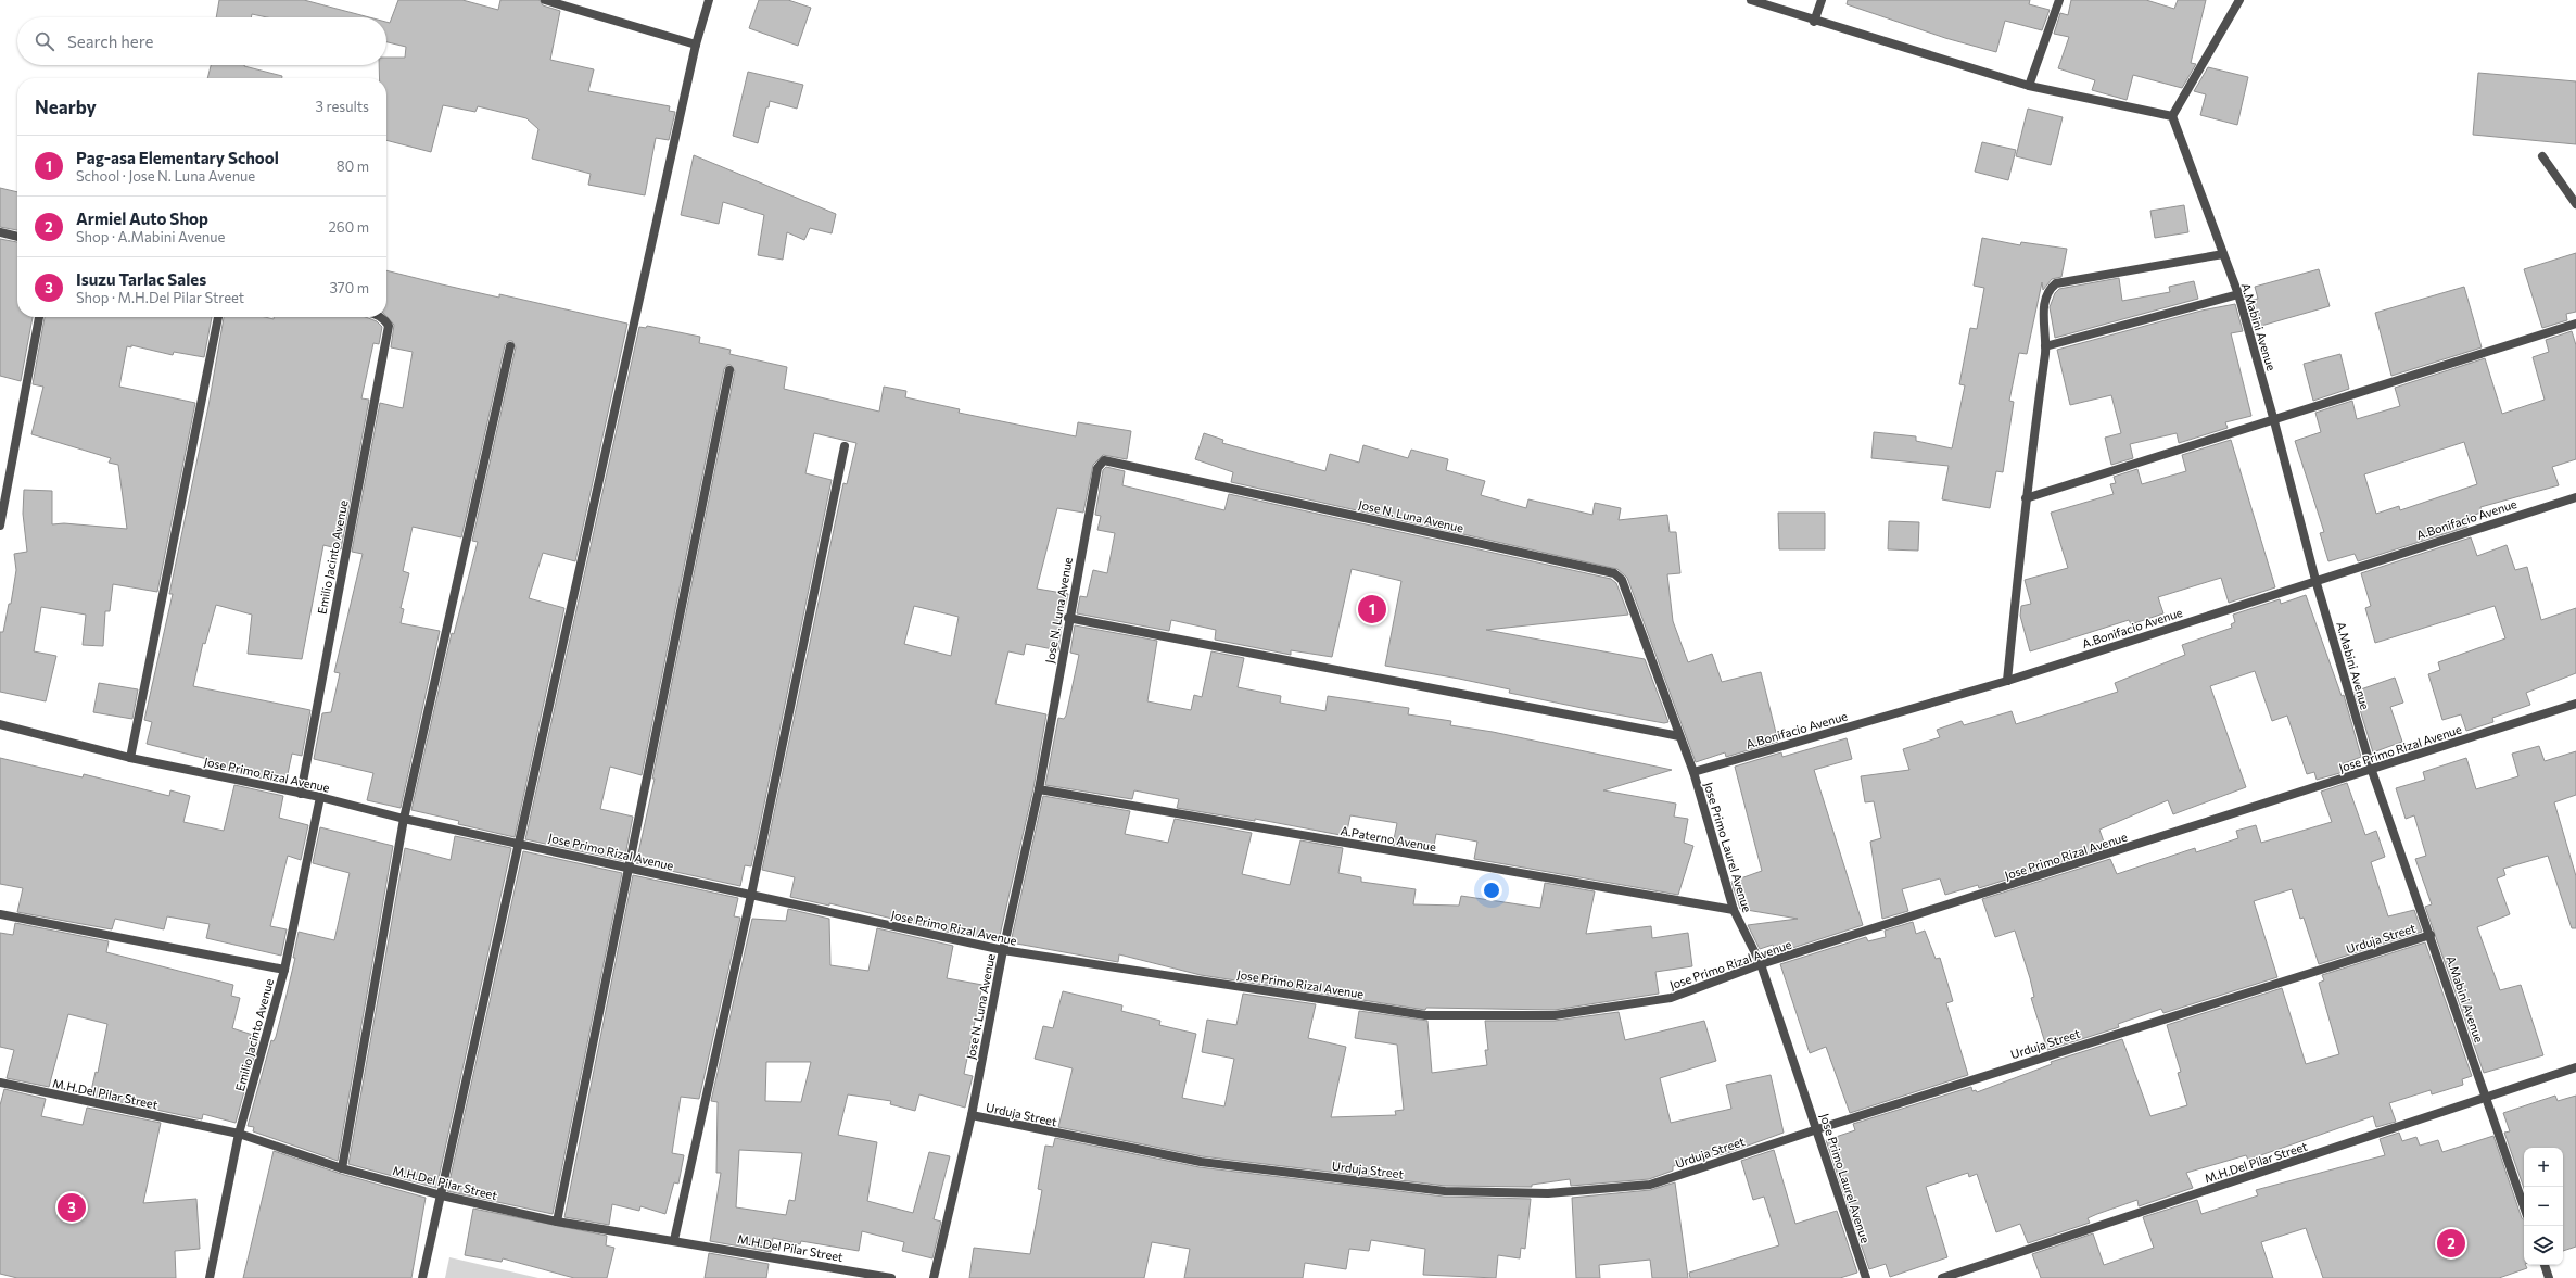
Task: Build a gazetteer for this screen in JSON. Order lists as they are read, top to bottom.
{
  "streets": {
    "street": [
      "A.Mabini Avenue",
      "Jose N. Luna Avenue",
      "A.Bonifacio Avenue",
      "Emilio Jacinto Avenue",
      "Jose Primo Rizal Avenue",
      "A.Paterno Avenue",
      "Jose Primo Laurel Avenue",
      "Urduja Street",
      "M.H.Del Pilar Street"
    ]
  },
  "crossings": [
    ["A.Mabini Avenue", "A.Bonifacio Avenue"],
    ["A.Mabini Avenue", "Jose Primo Rizal Avenue"],
    ["A.Mabini Avenue", "Urduja Street"],
    ["A.Mabini Avenue", "M.H.Del Pilar Street"],
    ["Jose N. Luna Avenue", "Jose Primo Rizal Avenue"],
    ["Jose N. Luna Avenue", "A.Paterno Avenue"],
    ["Jose N. Luna Avenue", "Jose Primo Laurel Avenue"],
    ["Jose N. Luna Avenue", "Urduja Street"],
    ["A.Bonifacio Avenue", "Jose Primo Laurel Avenue"],
    ["Emilio Jacinto Avenue", "Jose Primo Rizal Avenue"],
    ["Emilio Jacinto Avenue", "M.H.Del Pilar Street"],
    ["Jose Primo Rizal Avenue", "Jose Primo Laurel Avenue"],
    ["A.Paterno Avenue", "Jose Primo Laurel Avenue"],
    ["Jose Primo Laurel Avenue", "Urduja Street"]
  ],
  "page": {
    "search": "Search here",
    "heading": ["Nearby", "3 results"],
    "list": [
      {
        "mark": "1",
        "name": "Pag-asa Elementary School",
        "note": "School · Jose N. Luna Avenue",
        "value": "80 m"
      },
      {
        "mark": "2",
        "name": "Armiel Auto Shop",
        "note": "Shop · A.Mabini Avenue",
        "value": "260 m"
      },
      {
        "mark": "3",
        "name": "Isuzu Tarlac Sales",
        "note": "Shop · M.H.Del Pilar Street",
        "value": "370 m"
      }
    ],
    "pins": ["1", "3", "2"],
    "map_buttons": ["+", "−"]
  }
}
